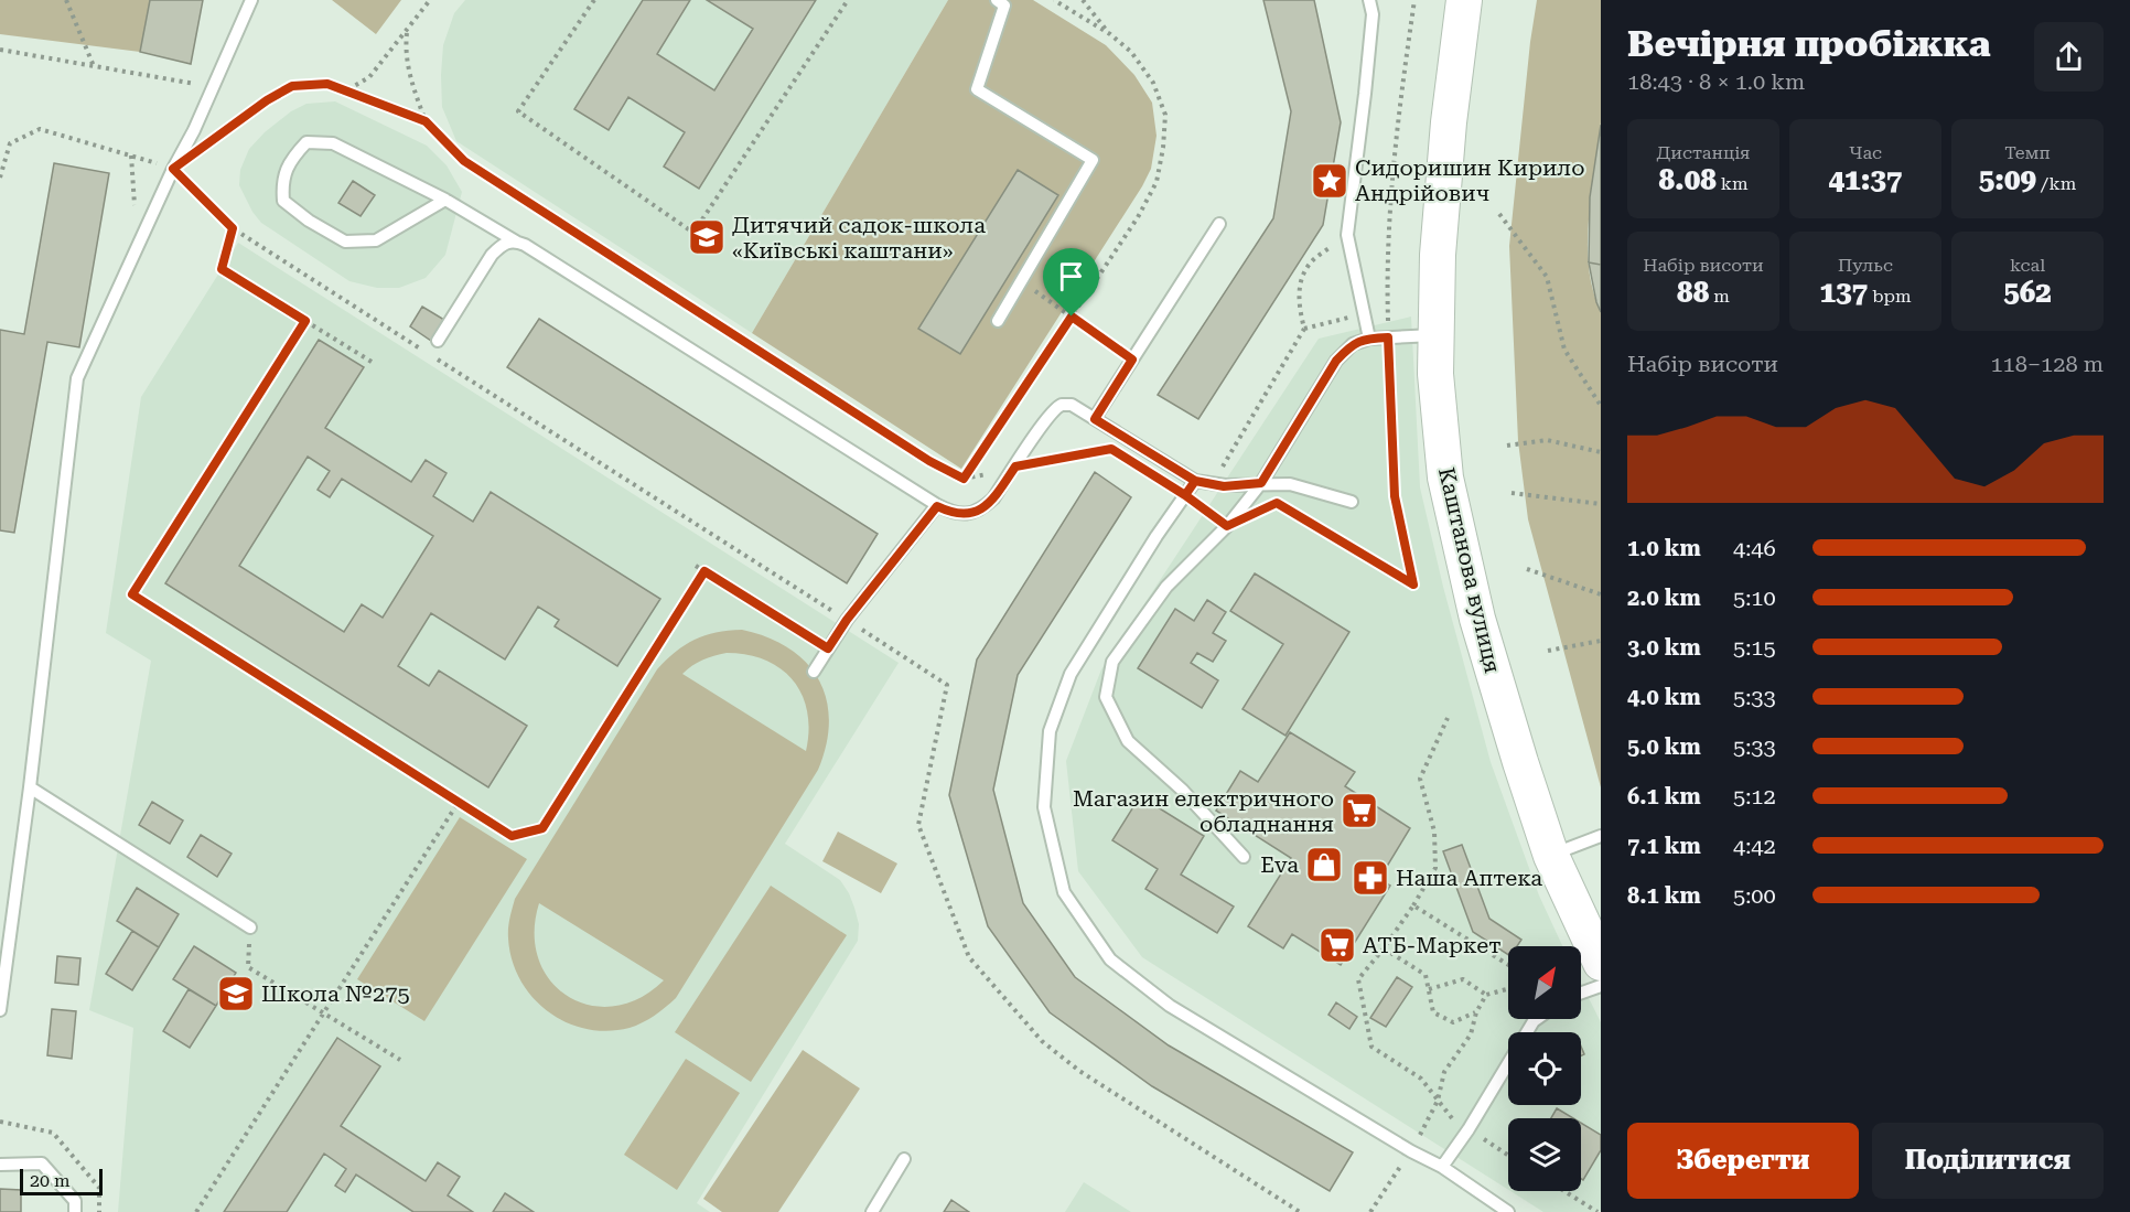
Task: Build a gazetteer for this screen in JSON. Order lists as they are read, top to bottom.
{
  "streets": {
    "street": ["Каштанова вулиця"]
  },
  "places": {
    "place": ["Сидоришин Кирило Андрійович"],
    "school or university": ["Дитячий садок-школа «Київські каштани»", "Школа №275"],
    "supermarket": ["Магазин електричного обладнання", "АТБ-Маркет"],
    "shop": ["Eva"],
    "pharmacy": ["Наша Аптека"]
  },
  "scale_bar": "20 m",
  "north": "top right",
  "page": {
    "heading": ["Вечірня пробіжка", "18:43 · 8 × 1.0 km"],
    "stats": [
      ["Дистанція", "8.08 km"],
      ["Час", "41:37"],
      ["Темп", "5:09 /km"],
      ["Набір висоти", "88 m"],
      ["Пульс", "137 bpm"],
      ["kcal", "562"]
    ],
    "chart": ["Набір висоти", "118–128 m"],
    "list": [
      {
        "name": "1.0 km",
        "note": "4:46"
      },
      {
        "name": "2.0 km",
        "note": "5:10"
      },
      {
        "name": "3.0 km",
        "note": "5:15"
      },
      {
        "name": "4.0 km",
        "note": "5:33"
      },
      {
        "name": "5.0 km",
        "note": "5:33"
      },
      {
        "name": "6.1 km",
        "note": "5:12"
      },
      {
        "name": "7.1 km",
        "note": "4:42"
      },
      {
        "name": "8.1 km",
        "note": "5:00"
      }
    ],
    "buttons": ["Зберегти", "Поділитися"],
    "scale": "20 m"
  }
}
